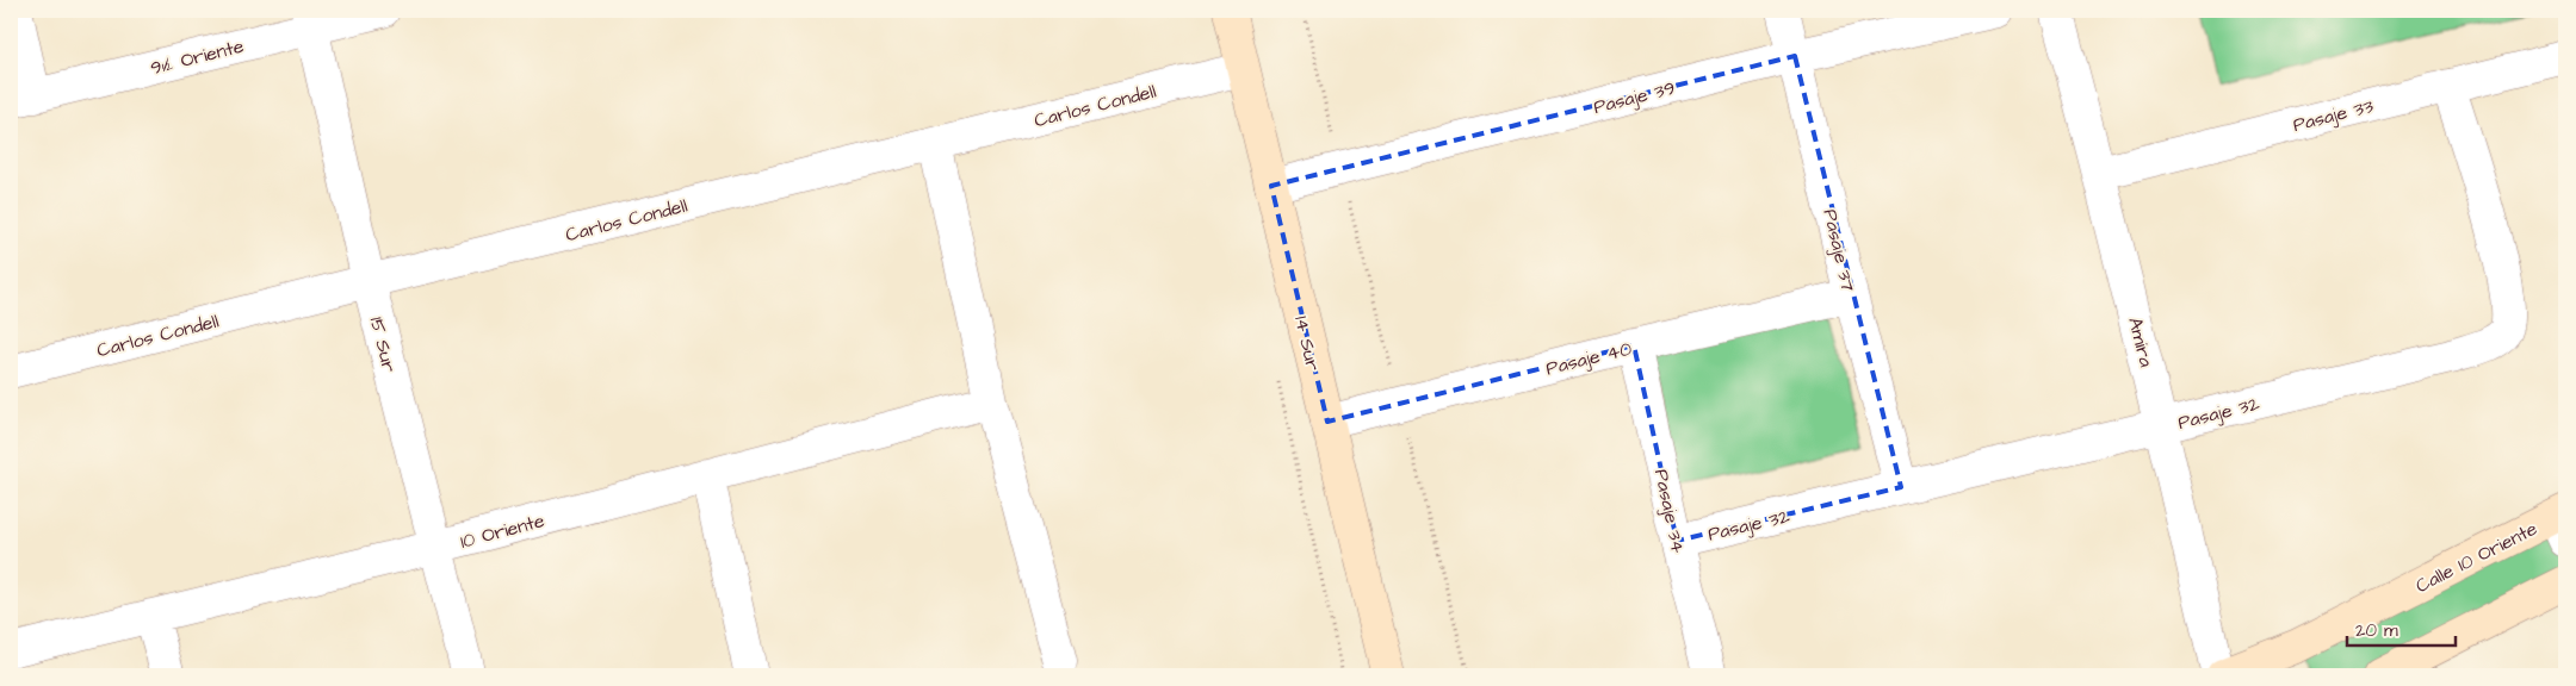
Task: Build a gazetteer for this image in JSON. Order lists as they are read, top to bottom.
{
  "streets": {
    "main road": ["14 Sur", "Calle 10 Oriente"],
    "street": [
      "9½ Oriente",
      "Pasaje 39",
      "Carlos Condell",
      "Pasaje 33",
      "Pasaje 37",
      "Amira",
      "15 Sur",
      "Pasaje 40",
      "Pasaje 32",
      "Pasaje 34",
      "10 Oriente"
    ]
  },
  "crossings": [
    ["9½ Oriente", "15 Sur"],
    ["Pasaje 39", "Pasaje 37"],
    ["Pasaje 39", "14 Sur"],
    ["Carlos Condell", "14 Sur"],
    ["Carlos Condell", "15 Sur"],
    ["Pasaje 33", "Amira"],
    ["Pasaje 33", "Pasaje 32"],
    ["Pasaje 37", "Pasaje 40"],
    ["Pasaje 37", "Pasaje 32"],
    ["Amira", "Pasaje 32"],
    ["14 Sur", "Pasaje 40"],
    ["15 Sur", "10 Oriente"],
    ["Pasaje 40", "Pasaje 34"],
    ["Pasaje 32", "Pasaje 34"]
  ],
  "scale_bar": "20 m"
}
